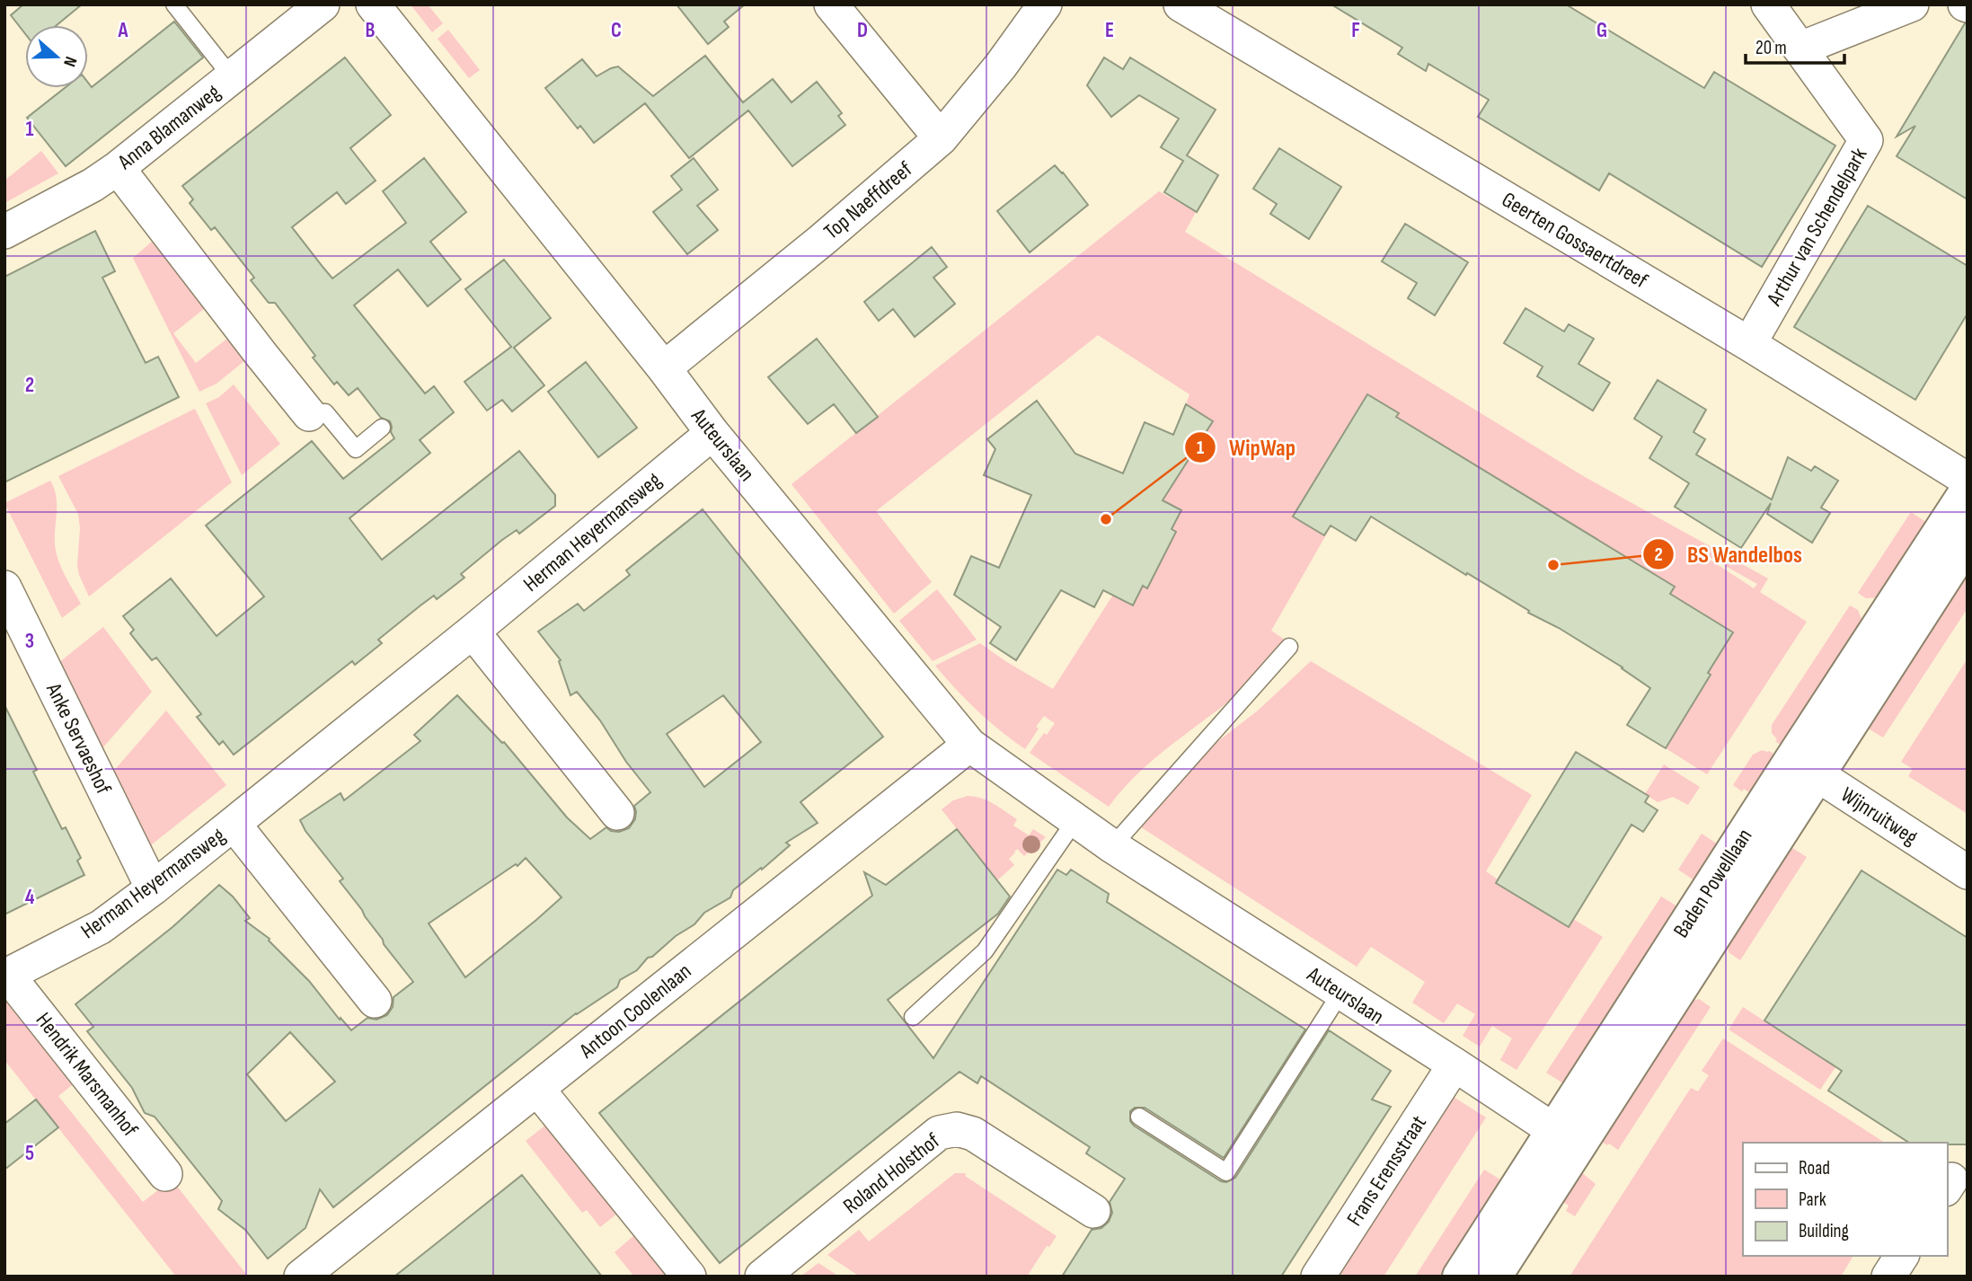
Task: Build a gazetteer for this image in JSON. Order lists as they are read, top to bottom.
{
  "streets": {
    "street": [
      "Anna Blamanweg",
      "Top Naeffdreef",
      "Arthur van Schendelpark",
      "Geerten Gossaertdreef",
      "Auteurslaan",
      "Herman Heyermansweg",
      "Anke Servaeshof",
      "Wijnruitweg",
      "Baden Powelllaan",
      "Antoon Coolenlaan",
      "Hendrik Marsmanhof",
      "Frans Erensstraat",
      "Roland Holsthof"
    ]
  },
  "crossings": [
    ["Top Naeffdreef", "Auteurslaan"],
    ["Arthur van Schendelpark", "Geerten Gossaertdreef"],
    ["Auteurslaan", "Herman Heyermansweg"],
    ["Auteurslaan", "Baden Powelllaan"],
    ["Auteurslaan", "Antoon Coolenlaan"],
    ["Auteurslaan", "Frans Erensstraat"],
    ["Herman Heyermansweg", "Anke Servaeshof"],
    ["Herman Heyermansweg", "Hendrik Marsmanhof"],
    ["Wijnruitweg", "Baden Powelllaan"]
  ],
  "places": ["WipWap", "BS Wandelbos"],
  "legend": ["Road", "Park", "Building"],
  "scale_bar": "20 m",
  "north": "right",
  "grid": {
    "columns": [
      "A",
      "B",
      "C",
      "D",
      "E",
      "F",
      "G"
    ],
    "rows": [
      "1",
      "2",
      "3",
      "4",
      "5"
    ]
  }
}
